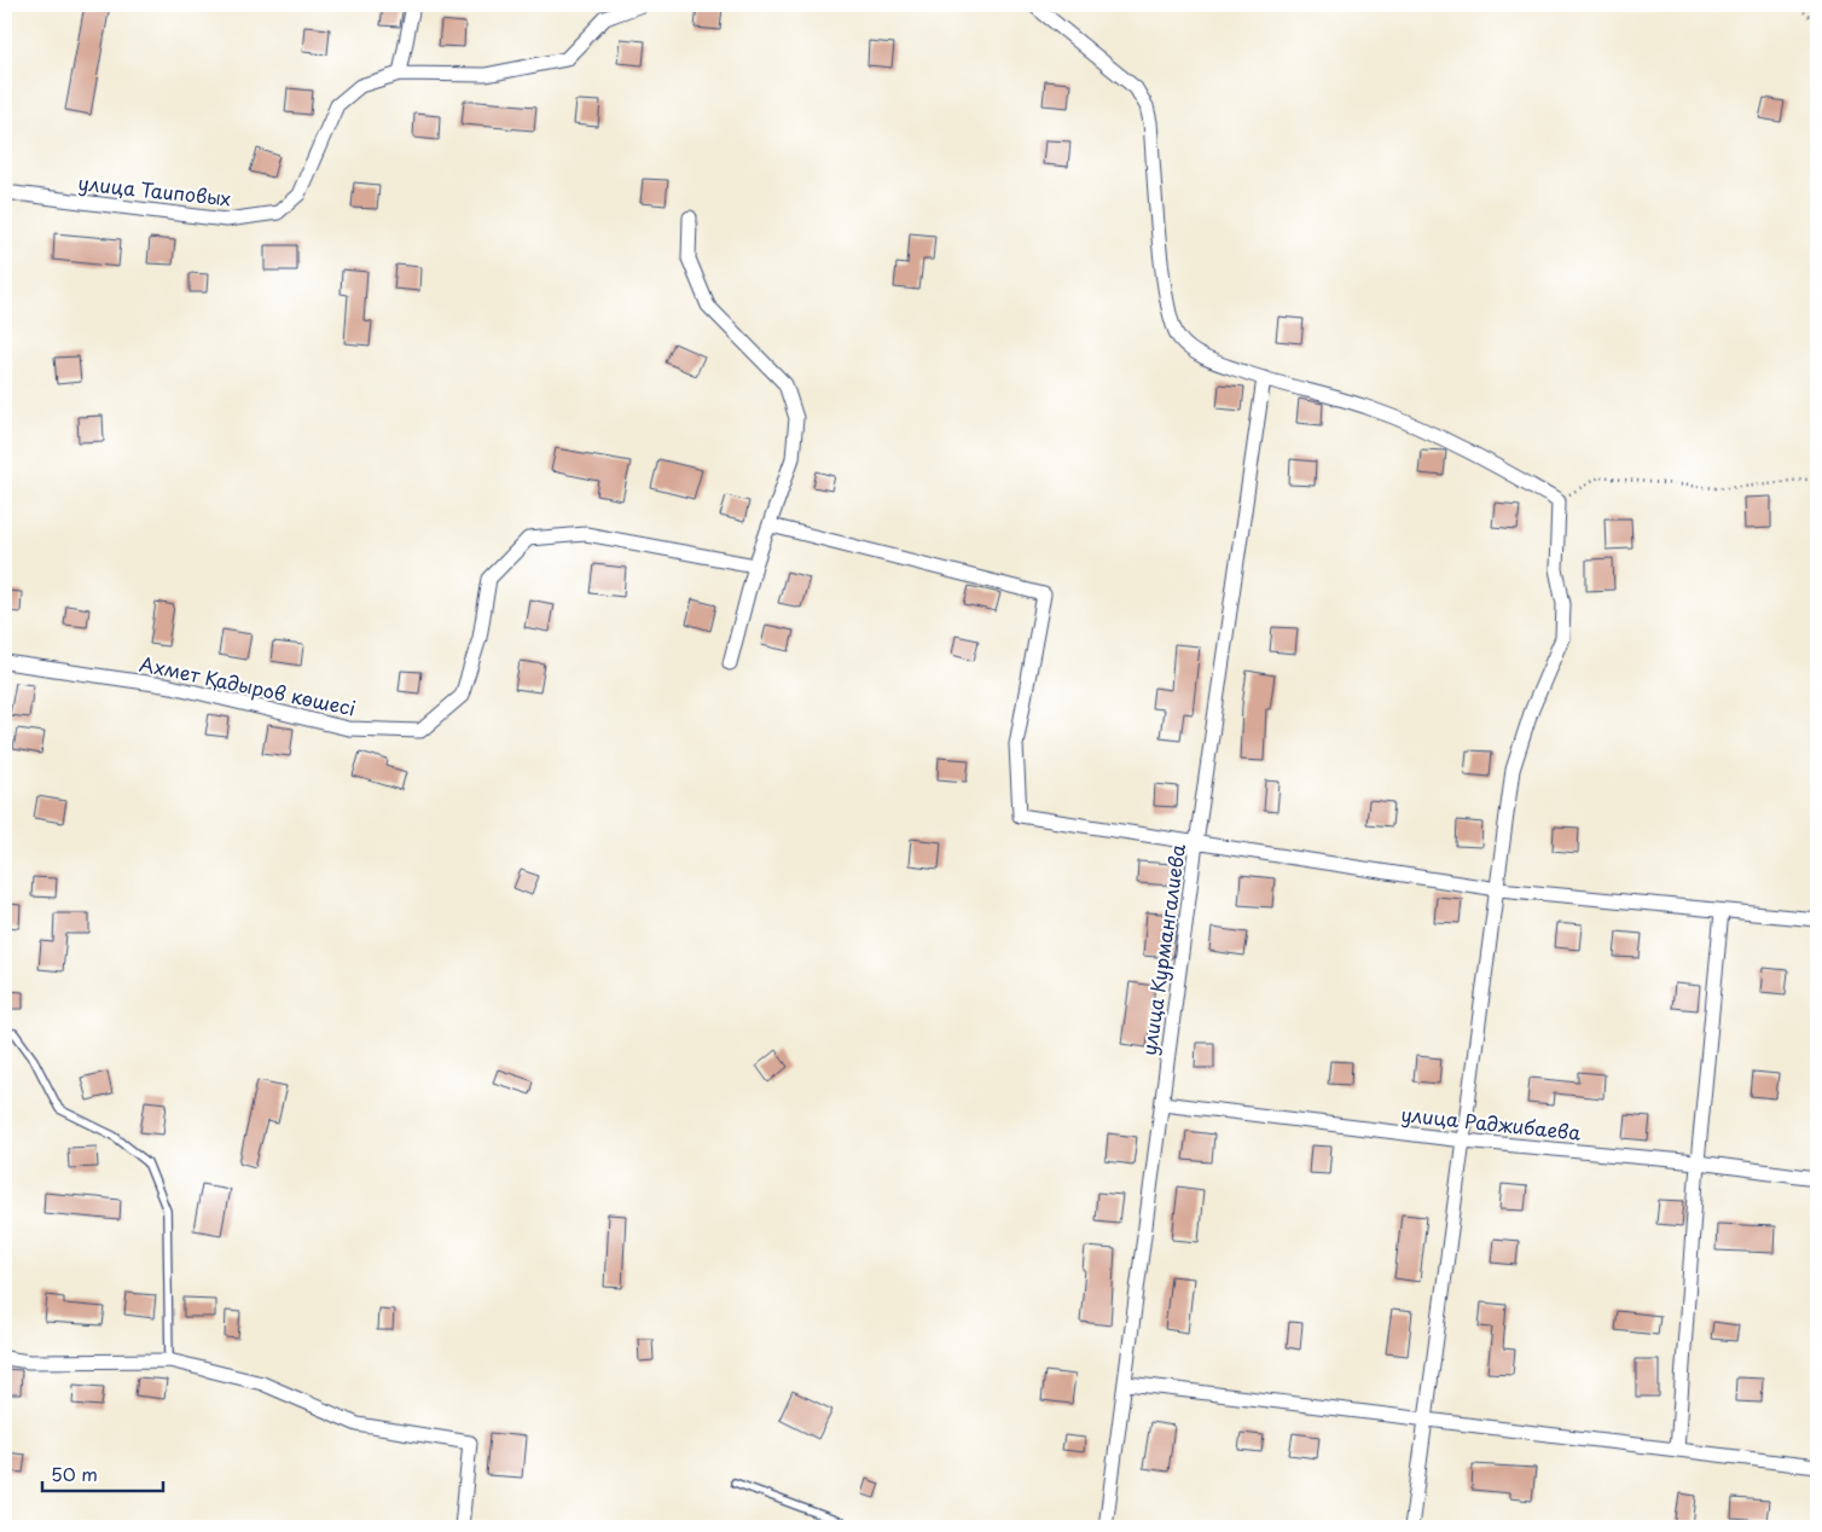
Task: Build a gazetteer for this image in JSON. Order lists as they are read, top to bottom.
{
  "streets": {
    "street": [
      "улица Таиповых",
      "Ахмет Қадыров көшесі",
      "улица Курмангалиева",
      "улица Раджибаева"
    ]
  },
  "crossings": [
    ["улица Курмангалиева", "улица Раджибаева"]
  ],
  "scale_bar": "50 m"
}
